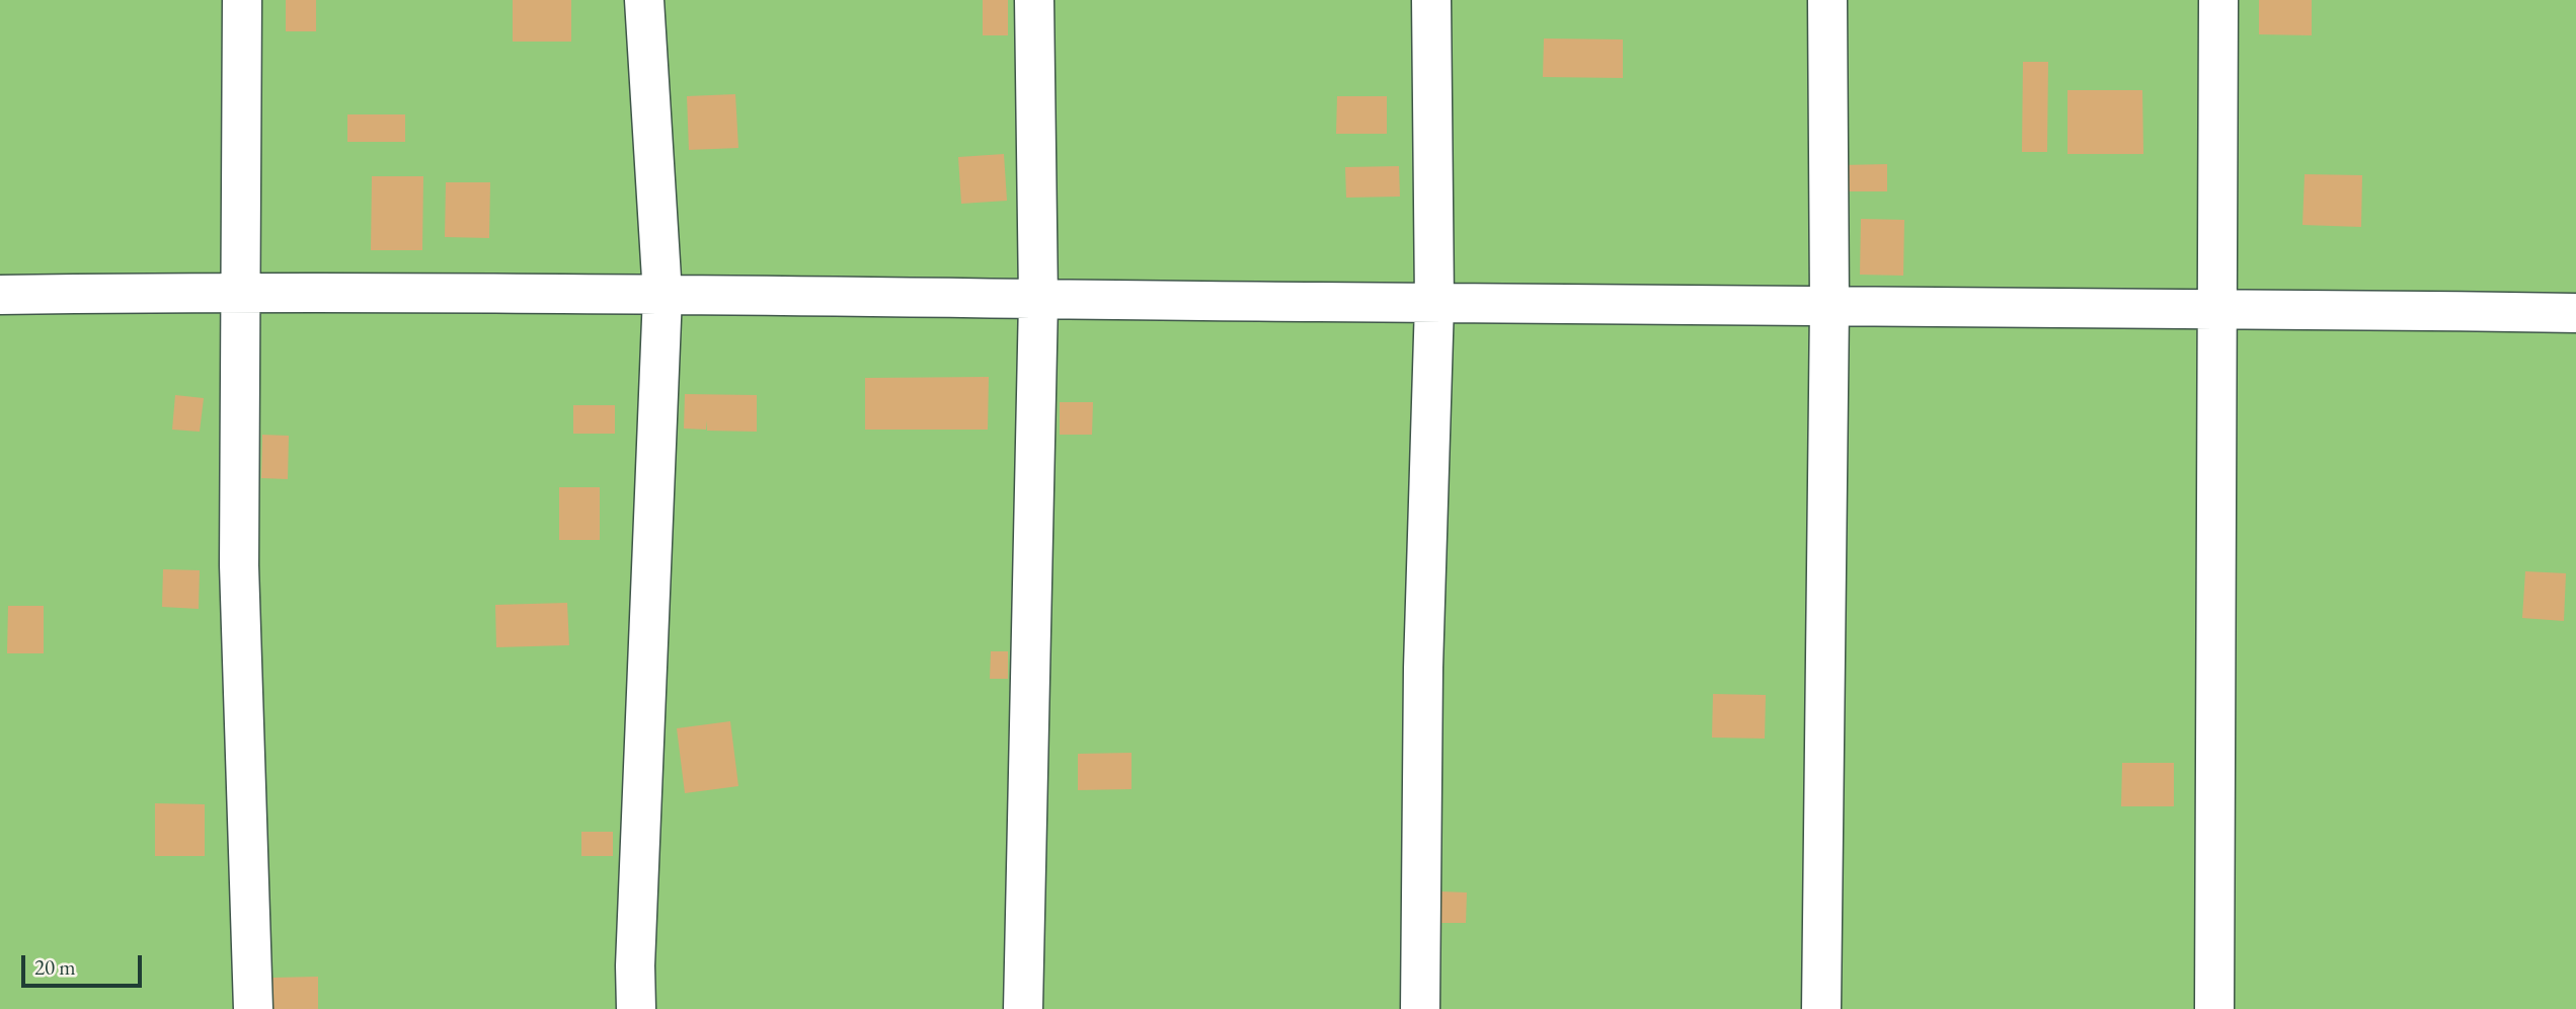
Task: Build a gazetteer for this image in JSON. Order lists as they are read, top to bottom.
{
  "scale_bar": "20 m"
}
